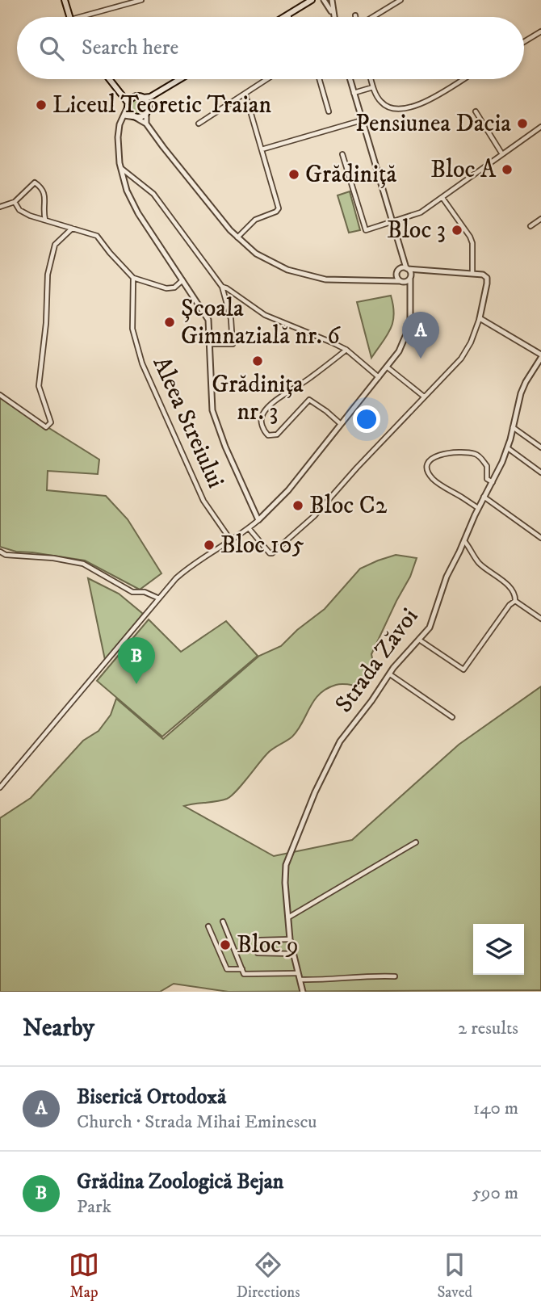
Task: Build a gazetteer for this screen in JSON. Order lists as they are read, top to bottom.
{
  "streets": {
    "street": ["Aleea Streiului", "Strada Zăvoi"]
  },
  "places": [
    "Liceul Teoretic Traian",
    "Pensiunea Dacia",
    "Bloc A",
    "Grădiniță",
    "Bloc 3",
    "Școala Gimnazială nr. 6",
    "Grădinița nr. 3",
    "Bloc C2",
    "Bloc 105",
    "Bloc 9"
  ],
  "page": {
    "search": "Search here",
    "pins": ["A", "B"],
    "heading": ["Nearby", "2 results"],
    "list": [
      {
        "mark": "A",
        "name": "Biserică Ortodoxă",
        "note": "Church · Strada Mihai Eminescu",
        "value": "140 m"
      },
      {
        "mark": "B",
        "name": "Grădina Zoologică Bejan",
        "note": "Park",
        "value": "590 m"
      }
    ],
    "nav": ["Map", "Directions", "Saved"]
  }
}
